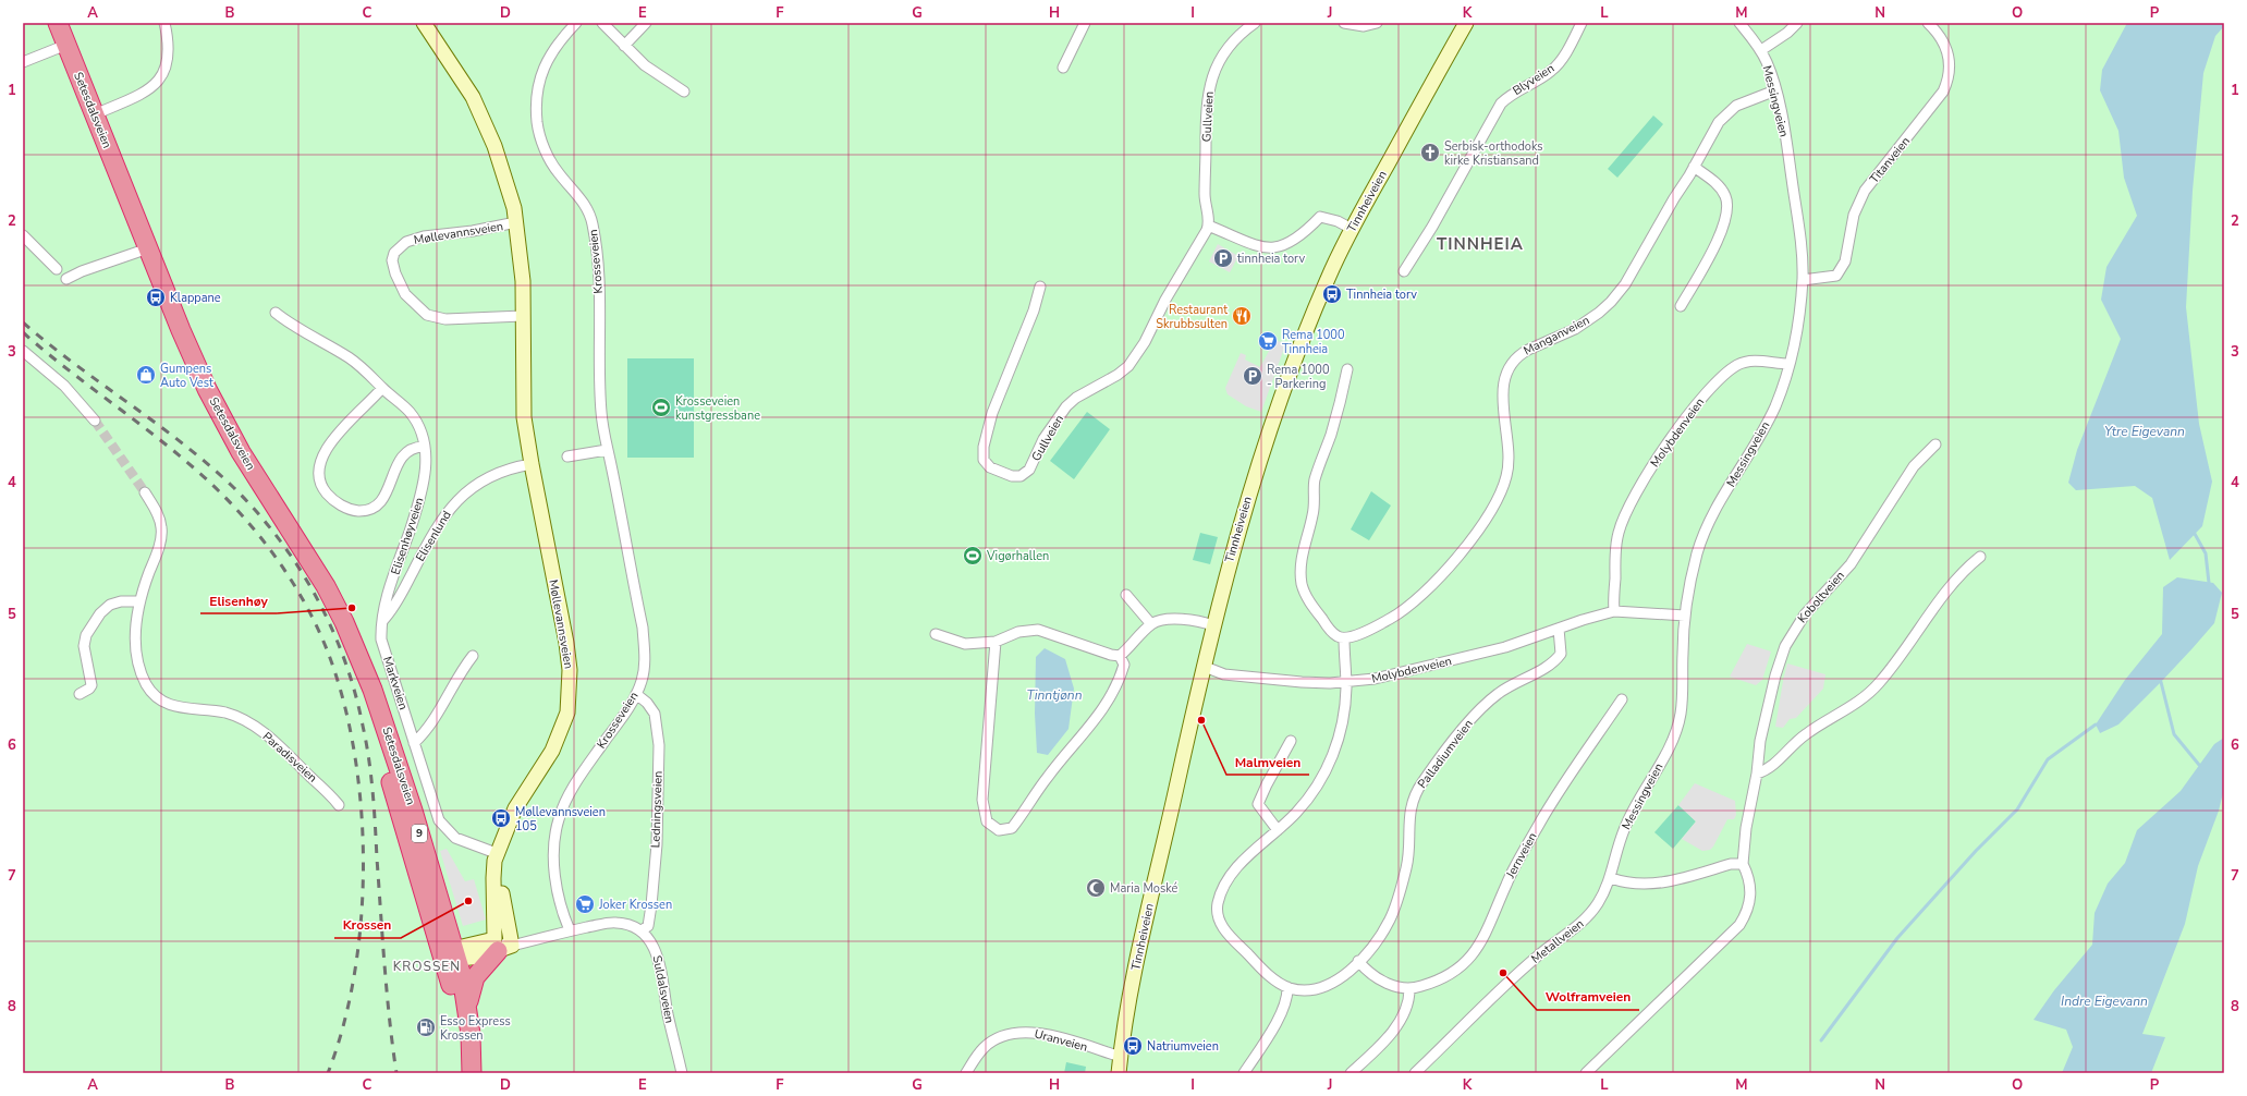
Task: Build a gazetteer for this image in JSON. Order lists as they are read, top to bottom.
{
  "streets": {
    "highway": ["Setesdalsveien", "9"],
    "street": [
      "Blyveien",
      "Messingveien",
      "Gullveien",
      "Titanveien",
      "Tinnheiveien",
      "Møllevannsveien",
      "Krosseveien",
      "Manganveien",
      "Molybdenveien",
      "Elisenhøyveien",
      "Elisenlund",
      "Koboltveien",
      "Markveien",
      "Palladiumveien",
      "Paradisveien",
      "Ledningsveien",
      "Jernveien",
      "Metallveien",
      "Suldalsveien",
      "Uranveien"
    ]
  },
  "crossings": [
    ["Messingveien", "Titanveien"],
    ["Messingveien", "Manganveien"],
    ["Messingveien", "Molybdenveien"],
    ["Messingveien", "Metallveien"],
    ["Setesdalsveien", "9"],
    ["Tinnheiveien", "Molybdenveien"],
    ["Tinnheiveien", "Uranveien"],
    ["Møllevannsveien", "Elisenlund"],
    ["Møllevannsveien", "Markveien"],
    ["Møllevannsveien", "9"],
    ["Krosseveien", "Ledningsveien"],
    ["Molybdenveien", "Palladiumveien"],
    ["Elisenhøyveien", "Elisenlund"],
    ["Elisenhøyveien", "Markveien"],
    ["Elisenlund", "Markveien"],
    ["Palladiumveien", "Jernveien"],
    ["Ledningsveien", "Suldalsveien"]
  ],
  "districts": ["TINNHEIA", "KROSSEN"],
  "water": ["Ytre Eigevann", "Tinntjønn", "Indre Eigevann"],
  "places": {
    "church": ["Serbisk-orthodoks kirke Kristiansand"],
    "parking": ["tinnheia torv", "Rema 1000 - Parkering"],
    "bus stop": [
      "Tinnheia torv",
      "Klappane",
      "Møllevannsveien 105",
      "Natriumveien"
    ],
    "restaurant": ["Restaurant Skrubbsulten"],
    "supermarket": ["Rema 1000 Tinnheia", "Joker Krossen"],
    "shop": ["Gumpens Auto Vest"],
    "sports": ["Krosseveien kunstgressbane", "Vigørhallen"],
    "other": [
      "Elisenhøy",
      "Malmveien",
      "Krossen",
      "Wolframveien"
    ],
    "mosque": ["Maria Moské"],
    "fuel station": ["Esso Express Krossen"]
  },
  "grid": {
    "columns": [
      "A",
      "B",
      "C",
      "D",
      "E",
      "F",
      "G",
      "H",
      "I",
      "J",
      "K",
      "L",
      "M",
      "N",
      "O",
      "P"
    ],
    "rows": [
      "1",
      "2",
      "3",
      "4",
      "5",
      "6",
      "7",
      "8"
    ]
  }
}
